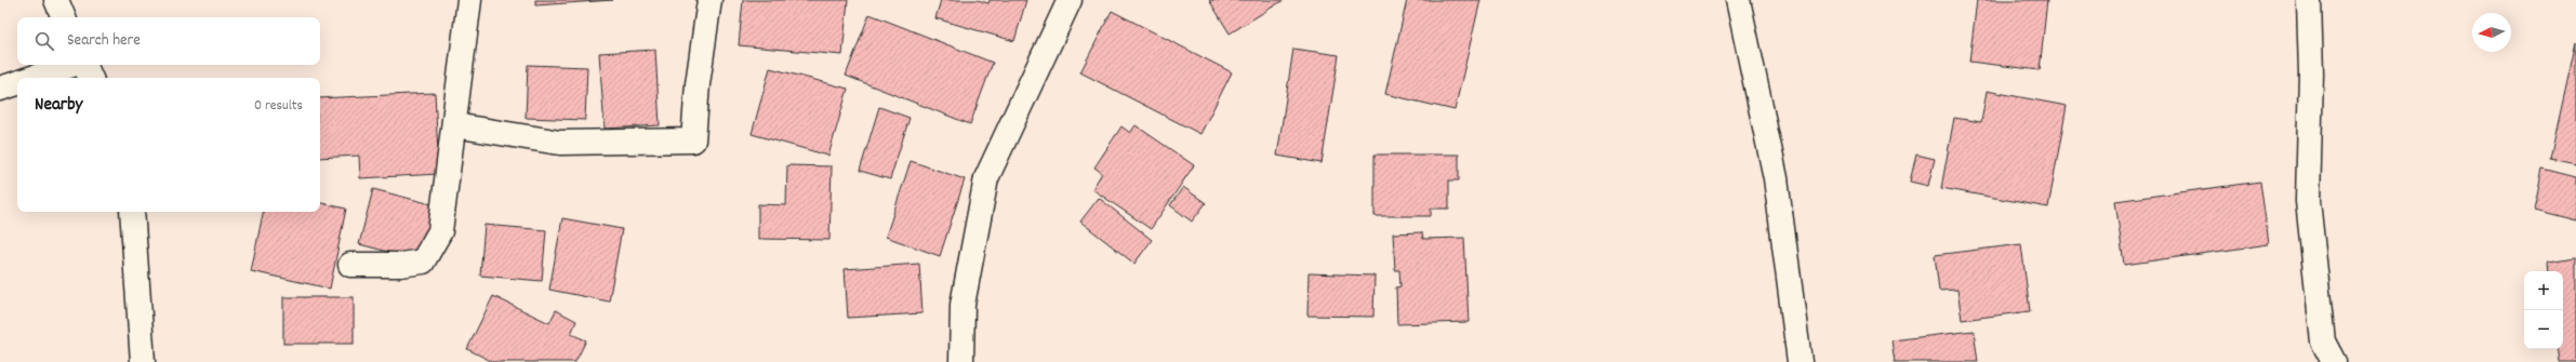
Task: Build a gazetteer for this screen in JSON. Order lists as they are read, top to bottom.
{
  "north": "left",
  "page": {
    "search": "Search here",
    "heading": ["Nearby", "0 results"],
    "map_buttons": ["+", "−"]
  }
}
